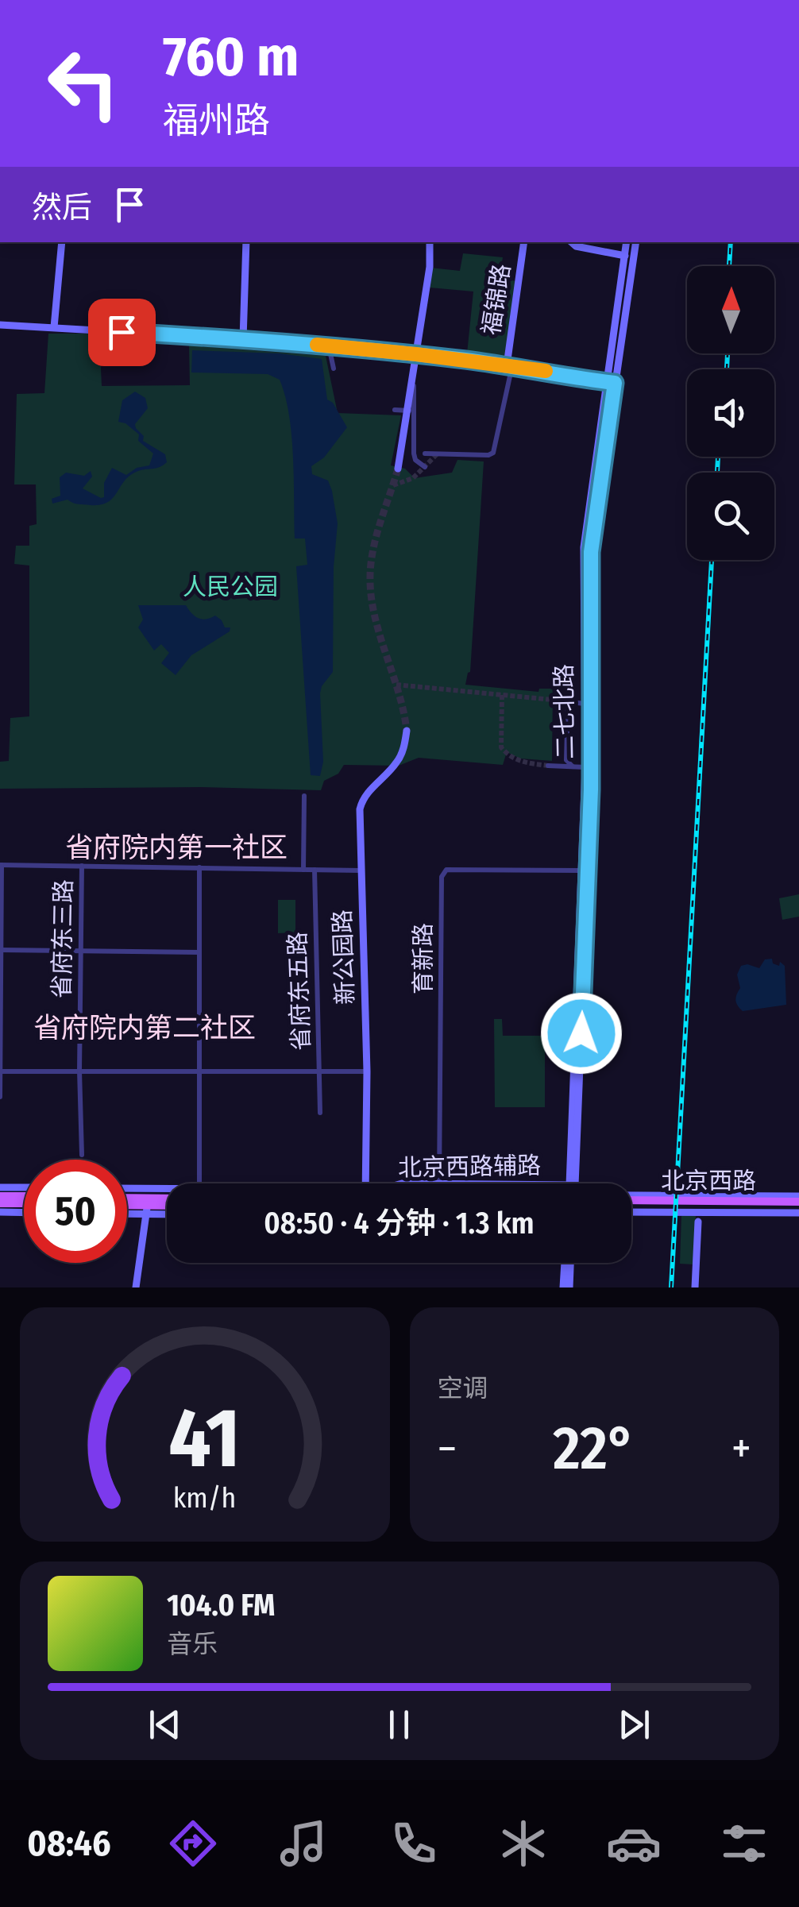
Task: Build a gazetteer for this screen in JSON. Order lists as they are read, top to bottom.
{
  "streets": {
    "main road": [
      "福锦路",
      "二七北路",
      "新公园路",
      "北京西路辅路",
      "北京西路"
    ],
    "street": ["省府东三路", "育新路", "省府东五路"]
  },
  "crossings": [
    ["二七北路", "育新路"],
    ["北京西路辅路", "北京西路"]
  ],
  "districts": ["省府院内第一社区", "省府院内第二社区"],
  "parks": ["人民公园"],
  "north": "top",
  "page": {
    "turn": ["760 m", "福州路"],
    "then": "然后",
    "limit": "50",
    "trip": "08:50 · 4 分钟 · 1.3 km",
    "tile": "空调",
    "heat": ["−", "22°", "+"],
    "song": ["104.0 FM", "音乐"],
    "tabs": "08:46",
    "gauge": ["41", "km/h"]
  }
}
